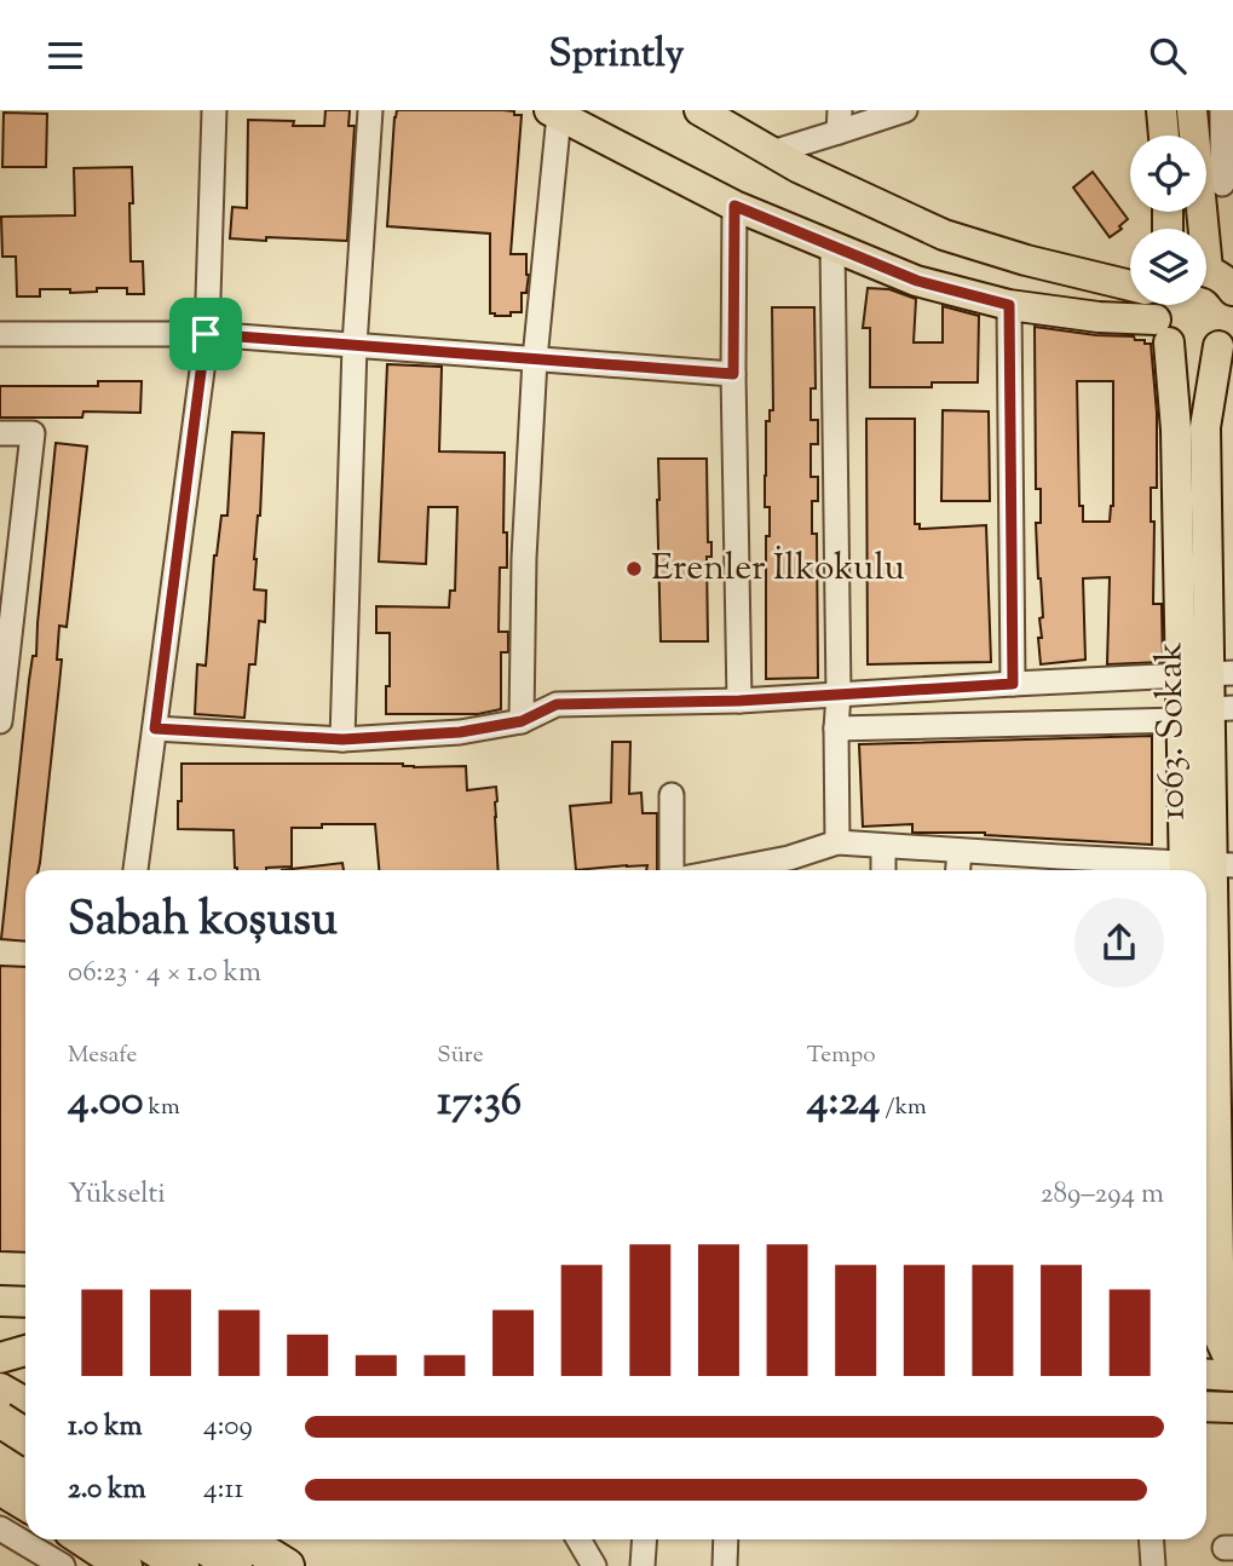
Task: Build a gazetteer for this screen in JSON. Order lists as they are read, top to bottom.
{
  "streets": {
    "main road": ["1063. Sokak"]
  },
  "places": ["Erenler İlkokulu"],
  "page": {
    "header": "Sprintly",
    "heading": ["Sabah koşusu", "06:23 · 4 × 1.0 km"],
    "stats": [
      ["Mesafe", "4.00 km"],
      ["Süre", "17:36"],
      ["Tempo", "4:24 /km"]
    ],
    "chart": ["Yükselti", "289–294 m"],
    "list": [
      {
        "name": "1.0 km",
        "note": "4:09"
      },
      {
        "name": "2.0 km",
        "note": "4:11"
      }
    ]
  }
}
